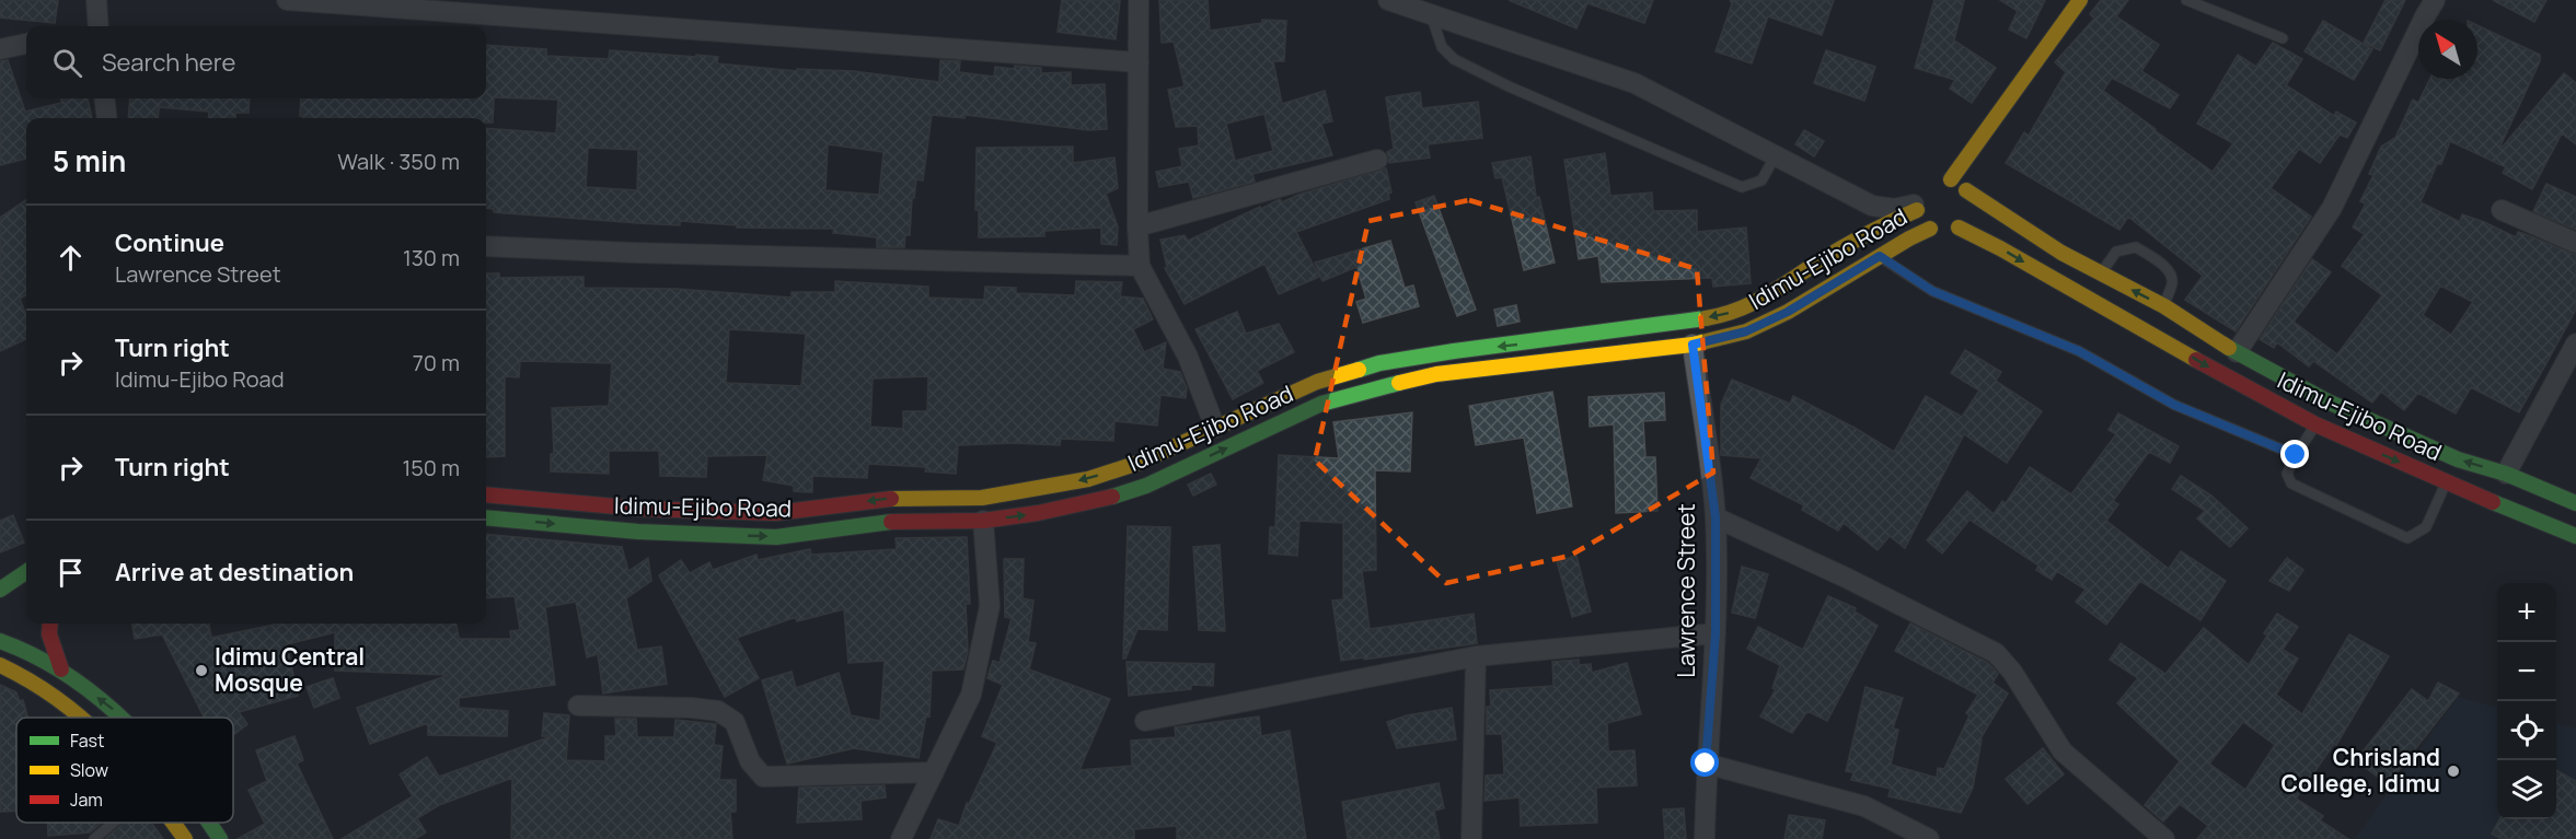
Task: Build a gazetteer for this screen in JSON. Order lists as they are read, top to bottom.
{
  "streets": {
    "main road": ["Idimu-Ejibo Road"],
    "street": ["Lawrence Street"]
  },
  "crossings": [
    ["Idimu-Ejibo Road", "Lawrence Street"]
  ],
  "places": ["Idimu Central Mosque", "Chrisland College, Idimu"],
  "legend": ["Fast", "Slow", "Jam"],
  "north": "top left",
  "page": {
    "search": "Search here",
    "heading": ["5 min", "Walk · 350 m"],
    "list": [
      ["Continue", "Lawrence Street", "130 m"],
      ["Turn right", "Idimu-Ejibo Road", "70 m"],
      ["Turn right", "150 m"],
      "Arrive at destination"
    ],
    "map_buttons": ["+", "−"]
  }
}
